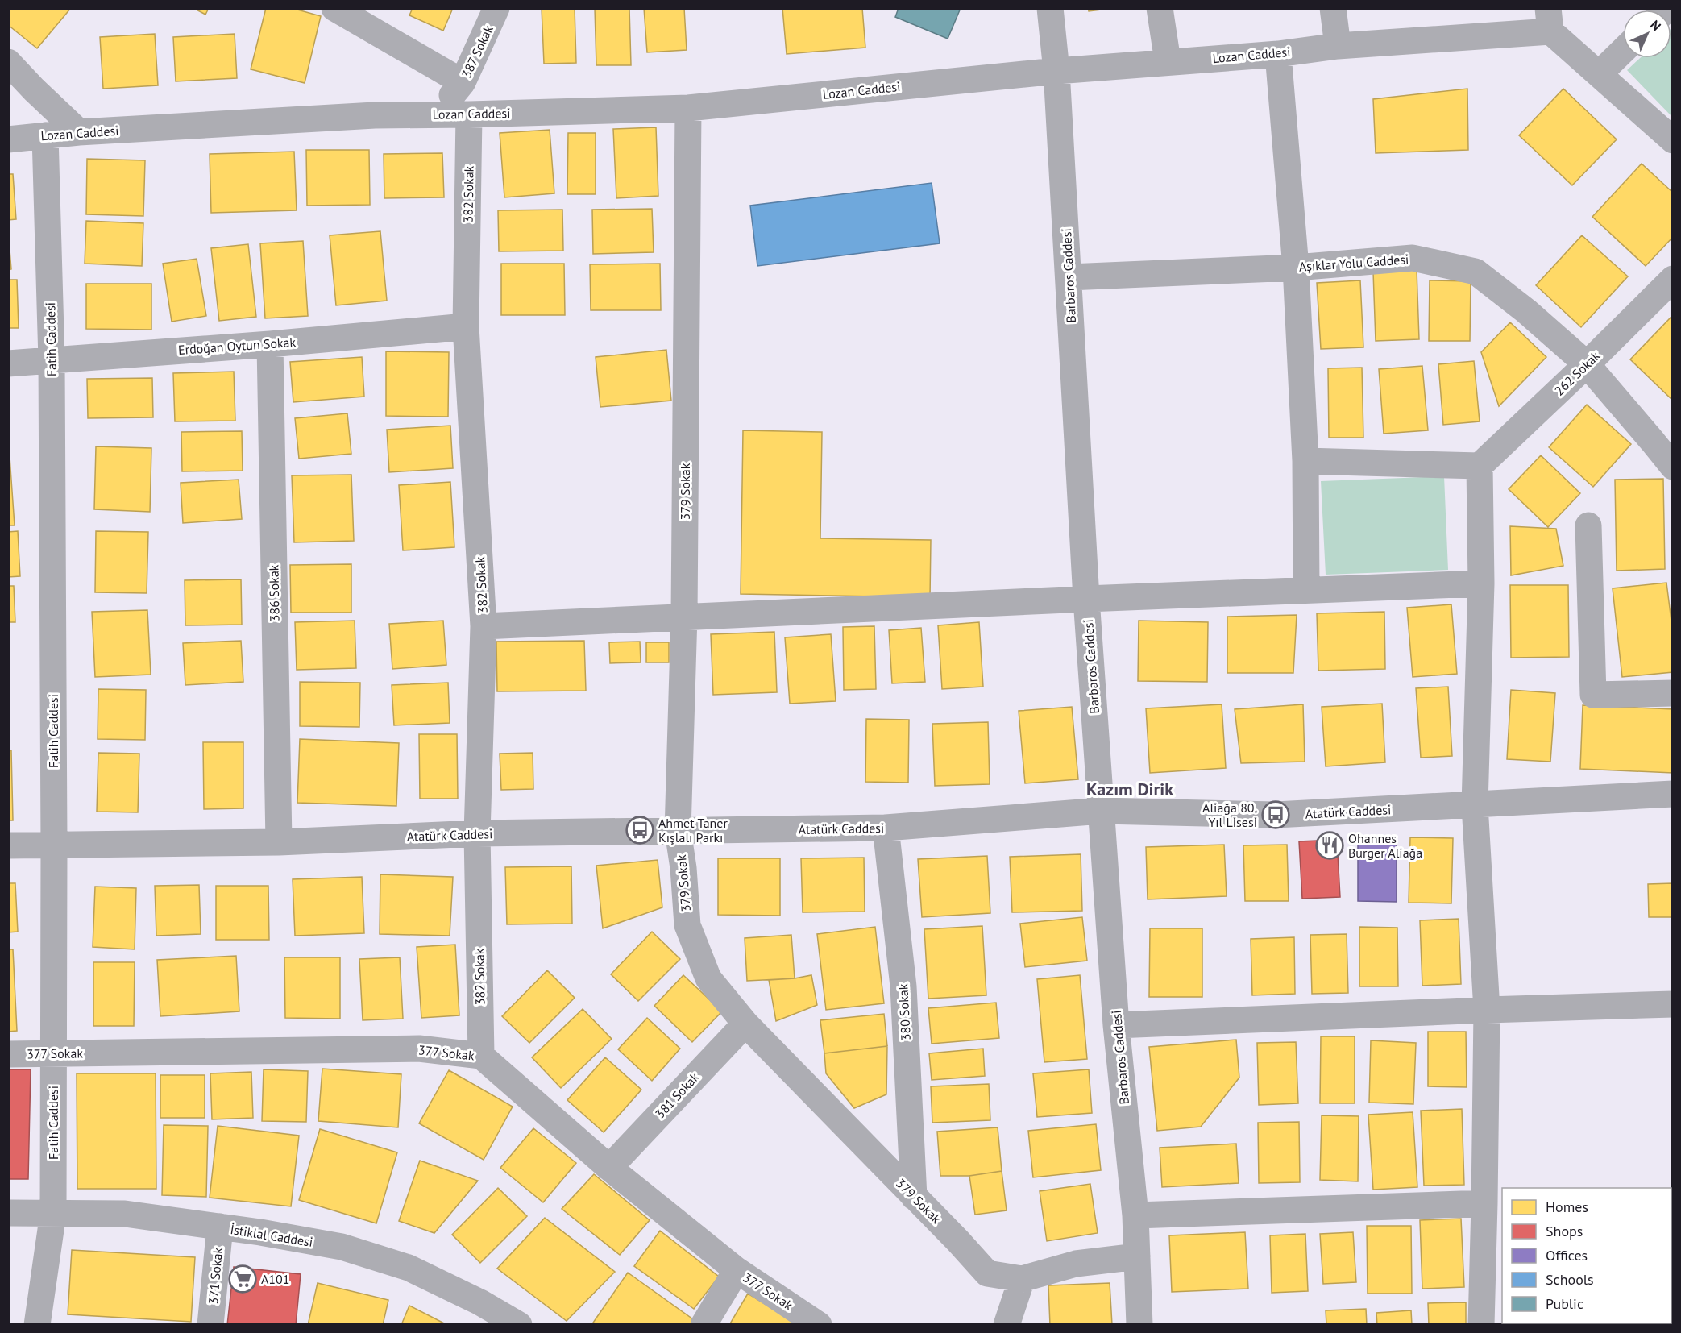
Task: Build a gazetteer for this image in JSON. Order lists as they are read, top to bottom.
{
  "streets": {
    "street": [
      "387 Sokak",
      "Lozan Caddesi",
      "382 Sokak",
      "Aşıklar Yolu Caddesi",
      "Barbaros Caddesi",
      "Fatih Caddesi",
      "Erdoğan Oytun Sokak",
      "262 Sokak",
      "379 Sokak",
      "386 Sokak",
      "Atatürk Caddesi",
      "380 Sokak",
      "377 Sokak",
      "381 Sokak",
      "İstiklal Caddesi",
      "371 Sokak"
    ]
  },
  "crossings": [
    ["387 Sokak", "Lozan Caddesi"],
    ["Lozan Caddesi", "382 Sokak"],
    ["Lozan Caddesi", "Barbaros Caddesi"],
    ["Lozan Caddesi", "Fatih Caddesi"],
    ["Lozan Caddesi", "379 Sokak"],
    ["382 Sokak", "Erdoğan Oytun Sokak"],
    ["382 Sokak", "Atatürk Caddesi"],
    ["382 Sokak", "377 Sokak"],
    ["Aşıklar Yolu Caddesi", "Barbaros Caddesi"],
    ["Aşıklar Yolu Caddesi", "262 Sokak"],
    ["Barbaros Caddesi", "379 Sokak"],
    ["Barbaros Caddesi", "Atatürk Caddesi"],
    ["Fatih Caddesi", "Erdoğan Oytun Sokak"],
    ["Fatih Caddesi", "Atatürk Caddesi"],
    ["Fatih Caddesi", "377 Sokak"],
    ["Fatih Caddesi", "İstiklal Caddesi"],
    ["Erdoğan Oytun Sokak", "386 Sokak"],
    ["379 Sokak", "Atatürk Caddesi"],
    ["379 Sokak", "380 Sokak"],
    ["379 Sokak", "381 Sokak"],
    ["386 Sokak", "Atatürk Caddesi"],
    ["Atatürk Caddesi", "380 Sokak"],
    ["377 Sokak", "381 Sokak"],
    ["İstiklal Caddesi", "371 Sokak"]
  ],
  "districts": ["Kazım Dirik"],
  "places": {
    "bus stop": ["Aliağa 80. Yıl Lisesi", "Ahmet Taner Kışlalı Parkı"],
    "restaurant": ["Ohannes Burger Aliağa"],
    "supermarket": ["A101"]
  },
  "legend": [
    "Homes",
    "Shops",
    "Offices",
    "Schools",
    "Public"
  ],
  "north": "top right"
}
